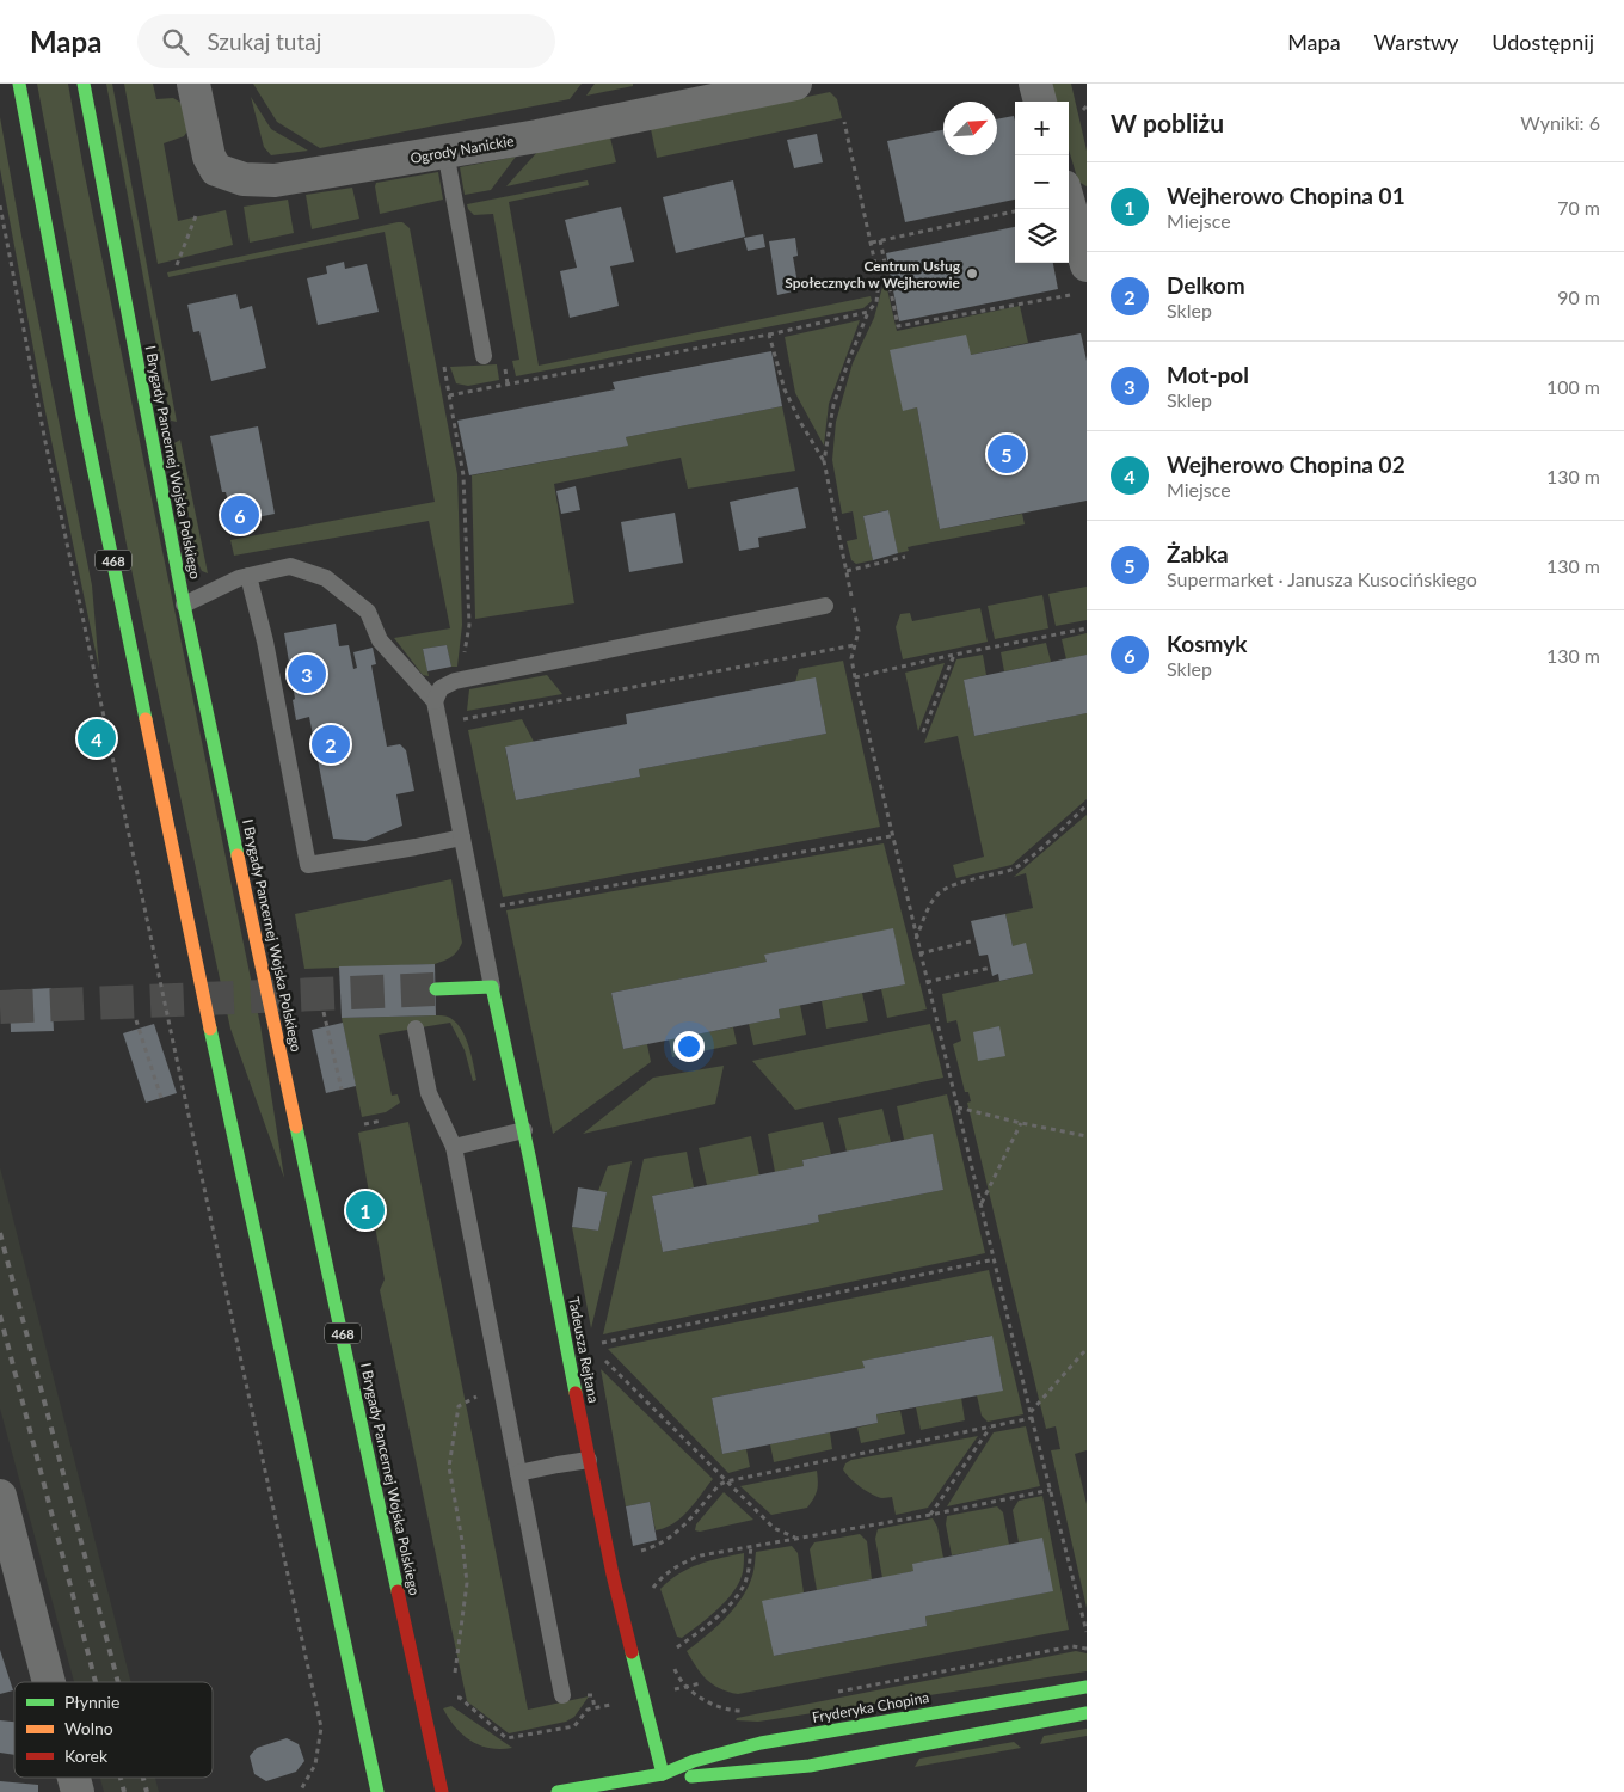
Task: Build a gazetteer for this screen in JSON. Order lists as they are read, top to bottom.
{
  "streets": {
    "main road": [
      "I Brygady Pancernej Wojska Polskiego",
      "468",
      "Tadeusza Rejtana",
      "Fryderyka Chopina"
    ],
    "street": ["Ogrody Nanickie"]
  },
  "crossings": [
    ["Tadeusza Rejtana", "Fryderyka Chopina"]
  ],
  "places": ["Centrum Usług Społecznych w Wejherowie"],
  "legend": ["Płynnie", "Wolno", "Korek"],
  "north": "top right",
  "page": {
    "header": "Mapa",
    "search": "Szukaj tutaj",
    "nav": ["Mapa", "Warstwy", "Udostępnij"],
    "heading": ["W pobliżu", "Wyniki: 6"],
    "map_buttons": ["+", "−"],
    "list": [
      {
        "mark": "1",
        "name": "Wejherowo Chopina 01",
        "note": "Miejsce",
        "value": "70 m"
      },
      {
        "mark": "2",
        "name": "Delkom",
        "note": "Sklep",
        "value": "90 m"
      },
      {
        "mark": "3",
        "name": "Mot-pol",
        "note": "Sklep",
        "value": "100 m"
      },
      {
        "mark": "4",
        "name": "Wejherowo Chopina 02",
        "note": "Miejsce",
        "value": "130 m"
      },
      {
        "mark": "5",
        "name": "Żabka",
        "note": "Supermarket · Janusza Kusocińskiego",
        "value": "130 m"
      },
      {
        "mark": "6",
        "name": "Kosmyk",
        "note": "Sklep",
        "value": "130 m"
      }
    ],
    "pins": [
      "5",
      "6",
      "3",
      "4",
      "2",
      "1"
    ]
  }
}
